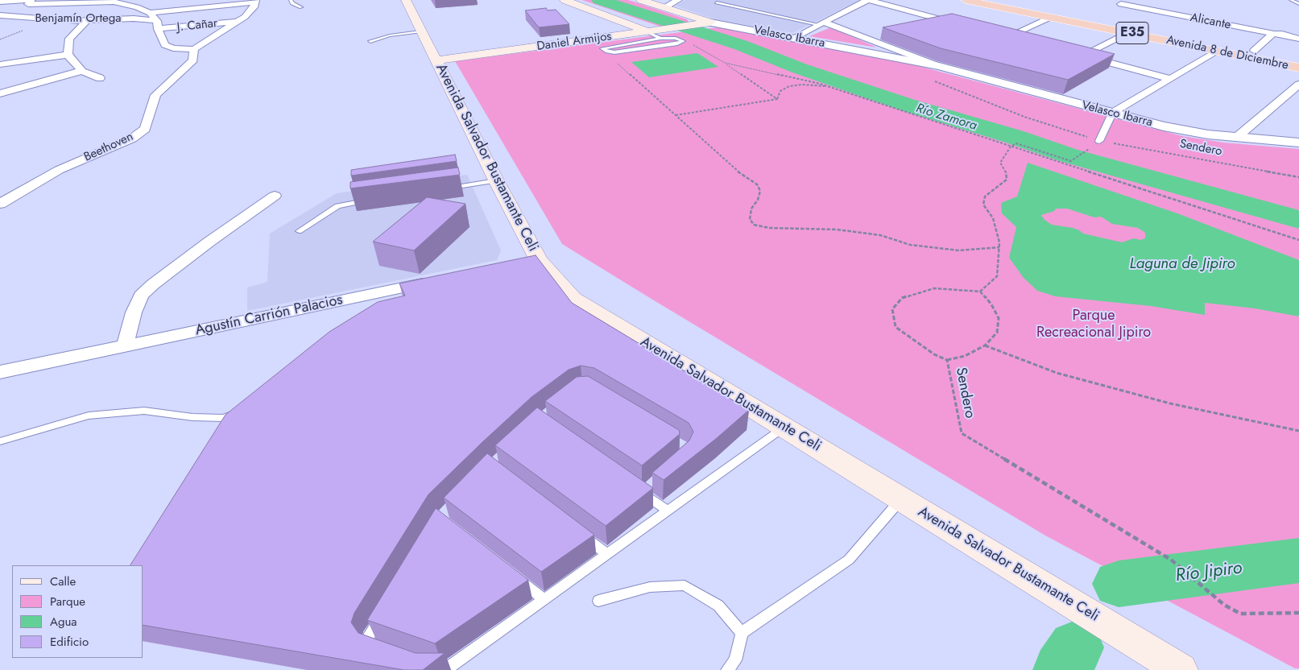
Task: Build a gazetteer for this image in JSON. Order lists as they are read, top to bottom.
{
  "streets": {
    "highway": ["E35", "Avenida 8 de Diciembre"],
    "main road": ["Velasco Ibarra", "Daniel Armijos", "Avenida Salvador Bustamante Celi"],
    "street": [
      "Benjamín Ortega",
      "Alicante",
      "J. Cañar",
      "Beethoven",
      "Agustín Carrión Palacios"
    ],
    "path": ["Sendero"]
  },
  "crossings": [
    ["Benjamín Ortega", "J. Cañar"],
    ["Velasco Ibarra", "Daniel Armijos"],
    ["Daniel Armijos", "Avenida Salvador Bustamante Celi"]
  ],
  "water": ["Río Zamora", "Laguna de Jipiro", "Río Jipiro"],
  "parks": ["Parque Recreacional Jipiro"],
  "legend": [
    "Calle",
    "Parque",
    "Agua",
    "Edificio"
  ]
}
